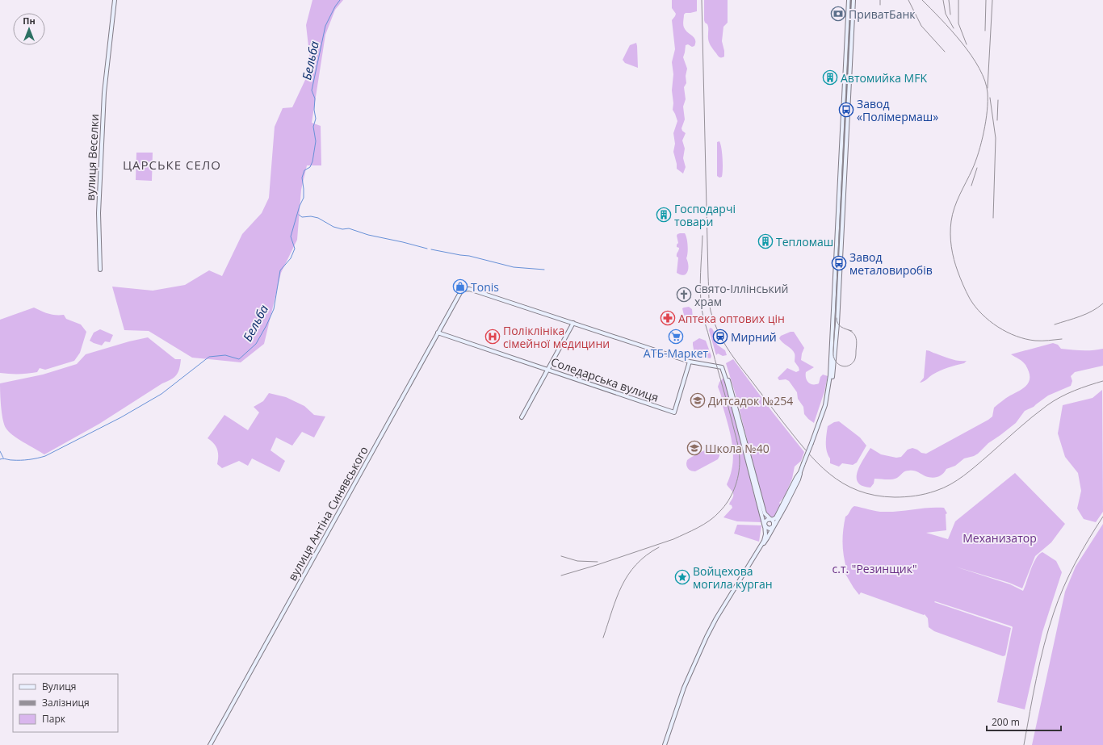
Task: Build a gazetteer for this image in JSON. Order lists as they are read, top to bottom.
{
  "streets": {
    "street": ["вулиця Веселки", "Соледарська вулиця", "вулиця Антіна Синявського"]
  },
  "crossings": [
    ["Соледарська вулиця", "вулиця Антіна Синявського"]
  ],
  "districts": ["ЦАРСЬКЕ СЕЛО"],
  "water": ["Бельба"],
  "parks": ["Механизатор", "с.т. \"Резинщик\""],
  "places": {
    "bank": ["ПриватБанк"],
    "building": ["Автомийка MFK", "Господарчі товари", "Тепломаш"],
    "bus stop": ["Завод «Полімермаш»", "Завод металовиробів"],
    "shop": ["Tonis"],
    "church": ["Свято-Іллінський храм"],
    "pharmacy": ["Аптека оптових цін"],
    "hospital": ["Поліклініка сімейної медицини"],
    "supermarket": ["АТБ-Маркет"],
    "station": ["Мирний"],
    "school or university": ["Дитсадок №254", "Школа №40"],
    "place": ["Войцехова могила курган"]
  },
  "legend": ["Вулиця", "Залізниця", "Парк"],
  "scale_bar": "200 m",
  "north": "top"
}
